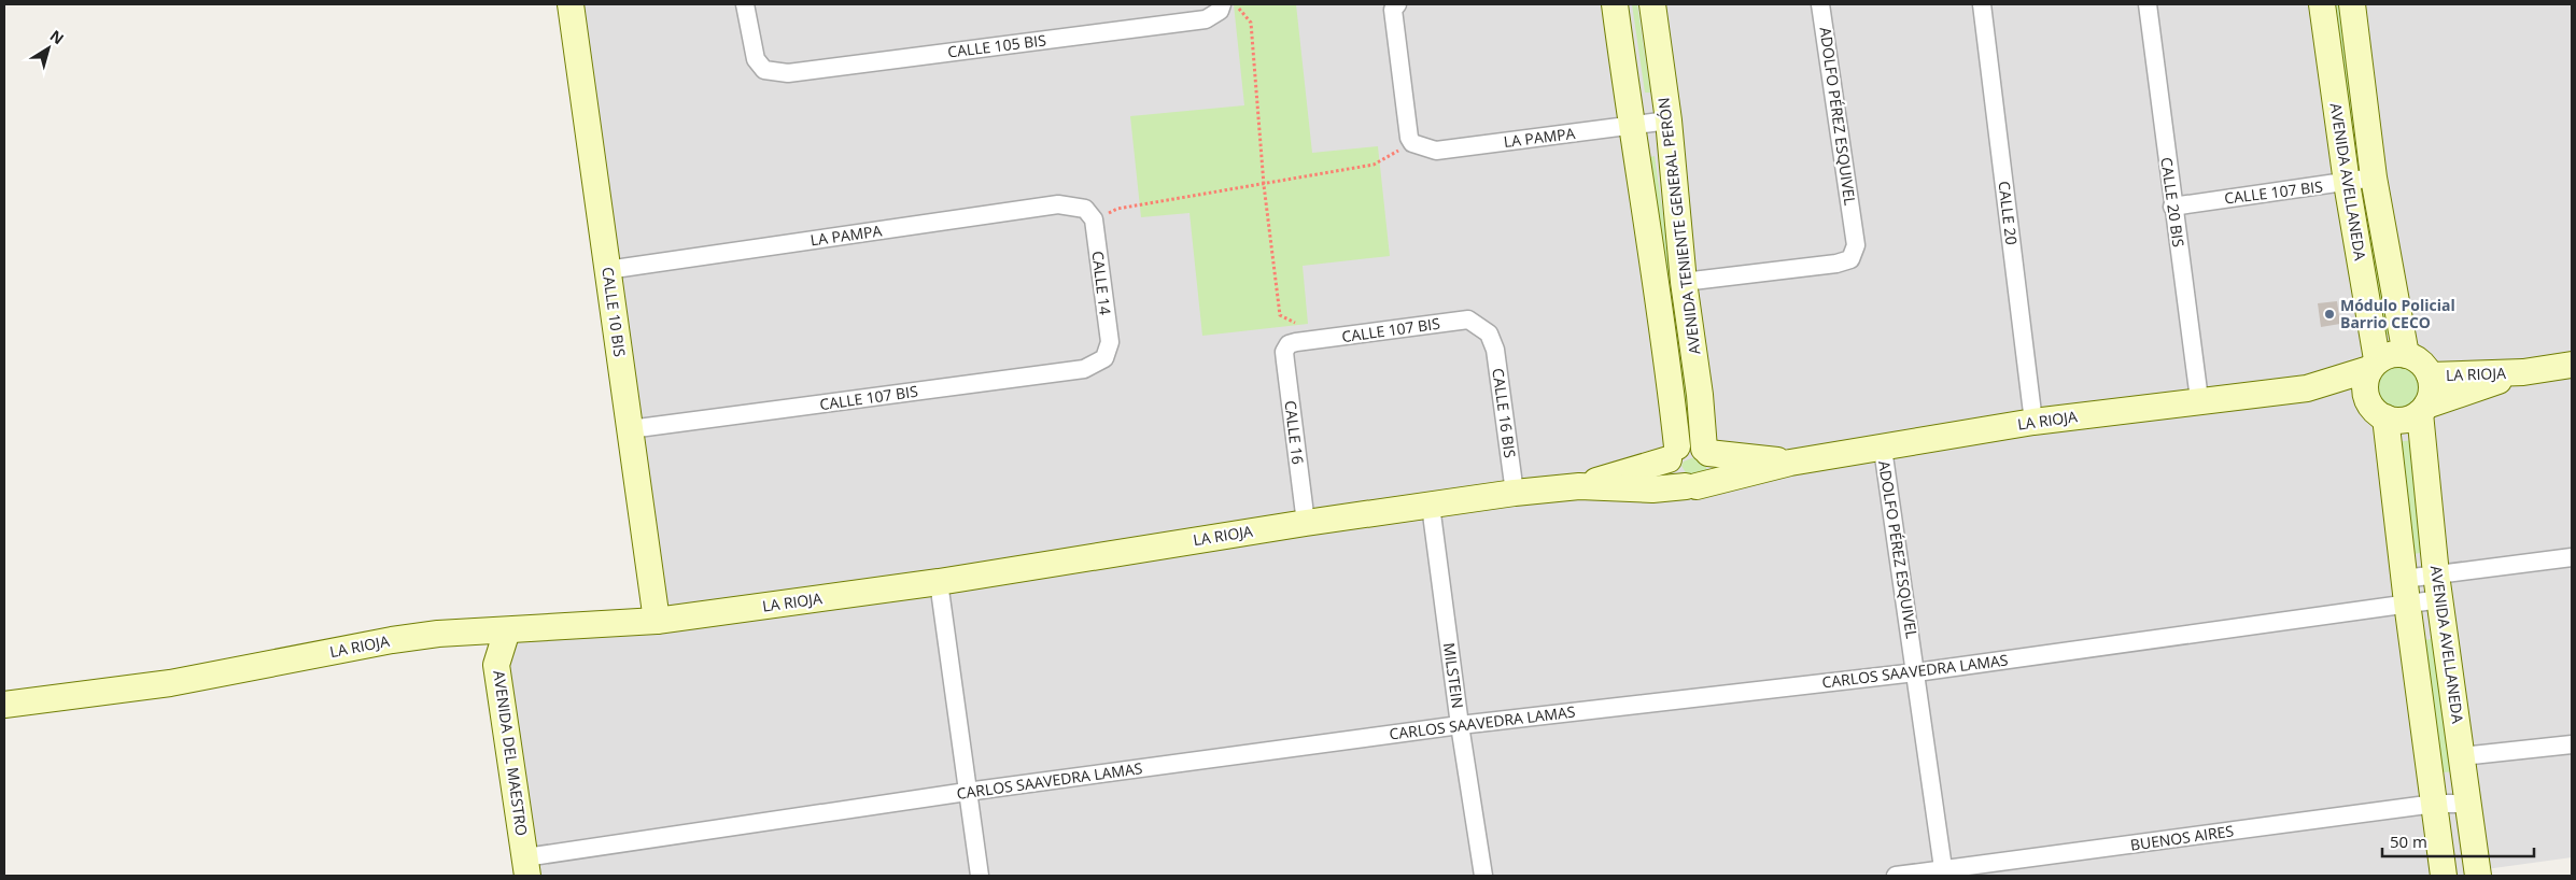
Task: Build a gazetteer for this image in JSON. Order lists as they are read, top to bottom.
{
  "streets": {
    "main road": [
      "AVENIDA AVELLANEDA",
      "AVENIDA TENIENTE GENERAL PERÓN",
      "CALLE 10 BIS",
      "LA RIOJA",
      "AVENIDA DEL MAESTRO"
    ],
    "street": [
      "CALLE 105 BIS",
      "ADOLFO PÉREZ ESQUIVEL",
      "LA PAMPA",
      "CALLE 107 BIS",
      "CALLE 20 BIS",
      "CALLE 20",
      "CALLE 14",
      "CALLE 16 BIS",
      "CALLE 16",
      "CARLOS SAAVEDRA LAMAS",
      "MILSTEIN",
      "BUENOS AIRES"
    ]
  },
  "crossings": [
    ["ADOLFO PÉREZ ESQUIVEL", "AVENIDA TENIENTE GENERAL PERÓN"],
    ["ADOLFO PÉREZ ESQUIVEL", "LA RIOJA"],
    ["ADOLFO PÉREZ ESQUIVEL", "CARLOS SAAVEDRA LAMAS"],
    ["ADOLFO PÉREZ ESQUIVEL", "BUENOS AIRES"],
    ["LA PAMPA", "AVENIDA TENIENTE GENERAL PERÓN"],
    ["LA PAMPA", "CALLE 14"],
    ["LA PAMPA", "CALLE 10 BIS"],
    ["AVENIDA AVELLANEDA", "CALLE 107 BIS"],
    ["AVENIDA AVELLANEDA", "LA RIOJA"],
    ["AVENIDA AVELLANEDA", "CARLOS SAAVEDRA LAMAS"],
    ["AVENIDA AVELLANEDA", "BUENOS AIRES"],
    ["CALLE 107 BIS", "CALLE 20 BIS"],
    ["CALLE 107 BIS", "CALLE 14"],
    ["CALLE 107 BIS", "CALLE 10 BIS"],
    ["CALLE 107 BIS", "CALLE 16 BIS"],
    ["CALLE 107 BIS", "CALLE 16"],
    ["CALLE 20 BIS", "LA RIOJA"],
    ["CALLE 20", "LA RIOJA"],
    ["AVENIDA TENIENTE GENERAL PERÓN", "LA RIOJA"],
    ["CALLE 10 BIS", "LA RIOJA"],
    ["LA RIOJA", "CALLE 16 BIS"],
    ["LA RIOJA", "CALLE 16"],
    ["LA RIOJA", "MILSTEIN"],
    ["LA RIOJA", "AVENIDA DEL MAESTRO"],
    ["CARLOS SAAVEDRA LAMAS", "MILSTEIN"],
    ["CARLOS SAAVEDRA LAMAS", "AVENIDA DEL MAESTRO"]
  ],
  "places": ["Módulo Policial Barrio CECO"],
  "scale_bar": "50 m",
  "north": "top right"
}
